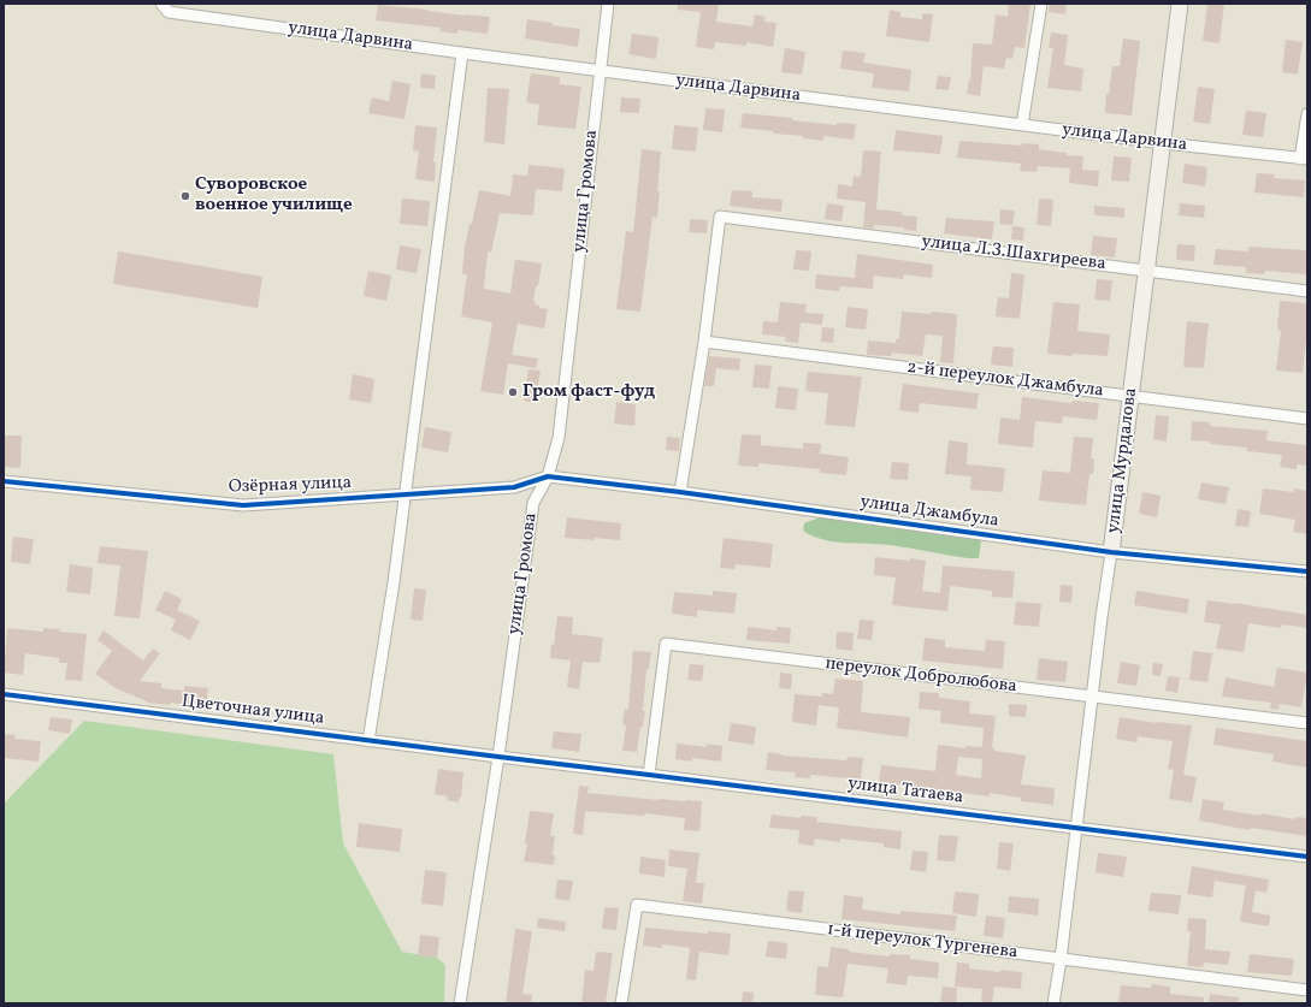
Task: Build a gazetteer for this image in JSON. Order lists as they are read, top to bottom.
{
  "streets": {
    "street": [
      "улица Дарвина",
      "улица Громова",
      "улица Л.З.Шахгиреева",
      "2-й переулок Джамбула",
      "улица Мурдалова",
      "Озёрная улица",
      "улица Джамбула",
      "переулок Добролюбова",
      "Цветочная улица",
      "улица Татаева",
      "1-й переулок Тургенева"
    ]
  },
  "crossings": [
    ["улица Дарвина", "улица Громова"],
    ["улица Дарвина", "улица Мурдалова"],
    ["улица Громова", "Озёрная улица"],
    ["улица Громова", "улица Джамбула"],
    ["улица Громова", "Цветочная улица"],
    ["улица Громова", "улица Татаева"],
    ["улица Л.З.Шахгиреева", "2-й переулок Джамбула"],
    ["улица Л.З.Шахгиреева", "улица Мурдалова"],
    ["2-й переулок Джамбула", "улица Мурдалова"],
    ["улица Мурдалова", "улица Джамбула"],
    ["улица Мурдалова", "переулок Добролюбова"],
    ["улица Мурдалова", "улица Татаева"],
    ["улица Мурдалова", "1-й переулок Тургенева"],
    ["Озёрная улица", "улица Джамбула"],
    ["переулок Добролюбова", "улица Татаева"],
    ["Цветочная улица", "улица Татаева"]
  ],
  "places": ["Суворовское военное училище", "Гром фаст-фуд"]
}
